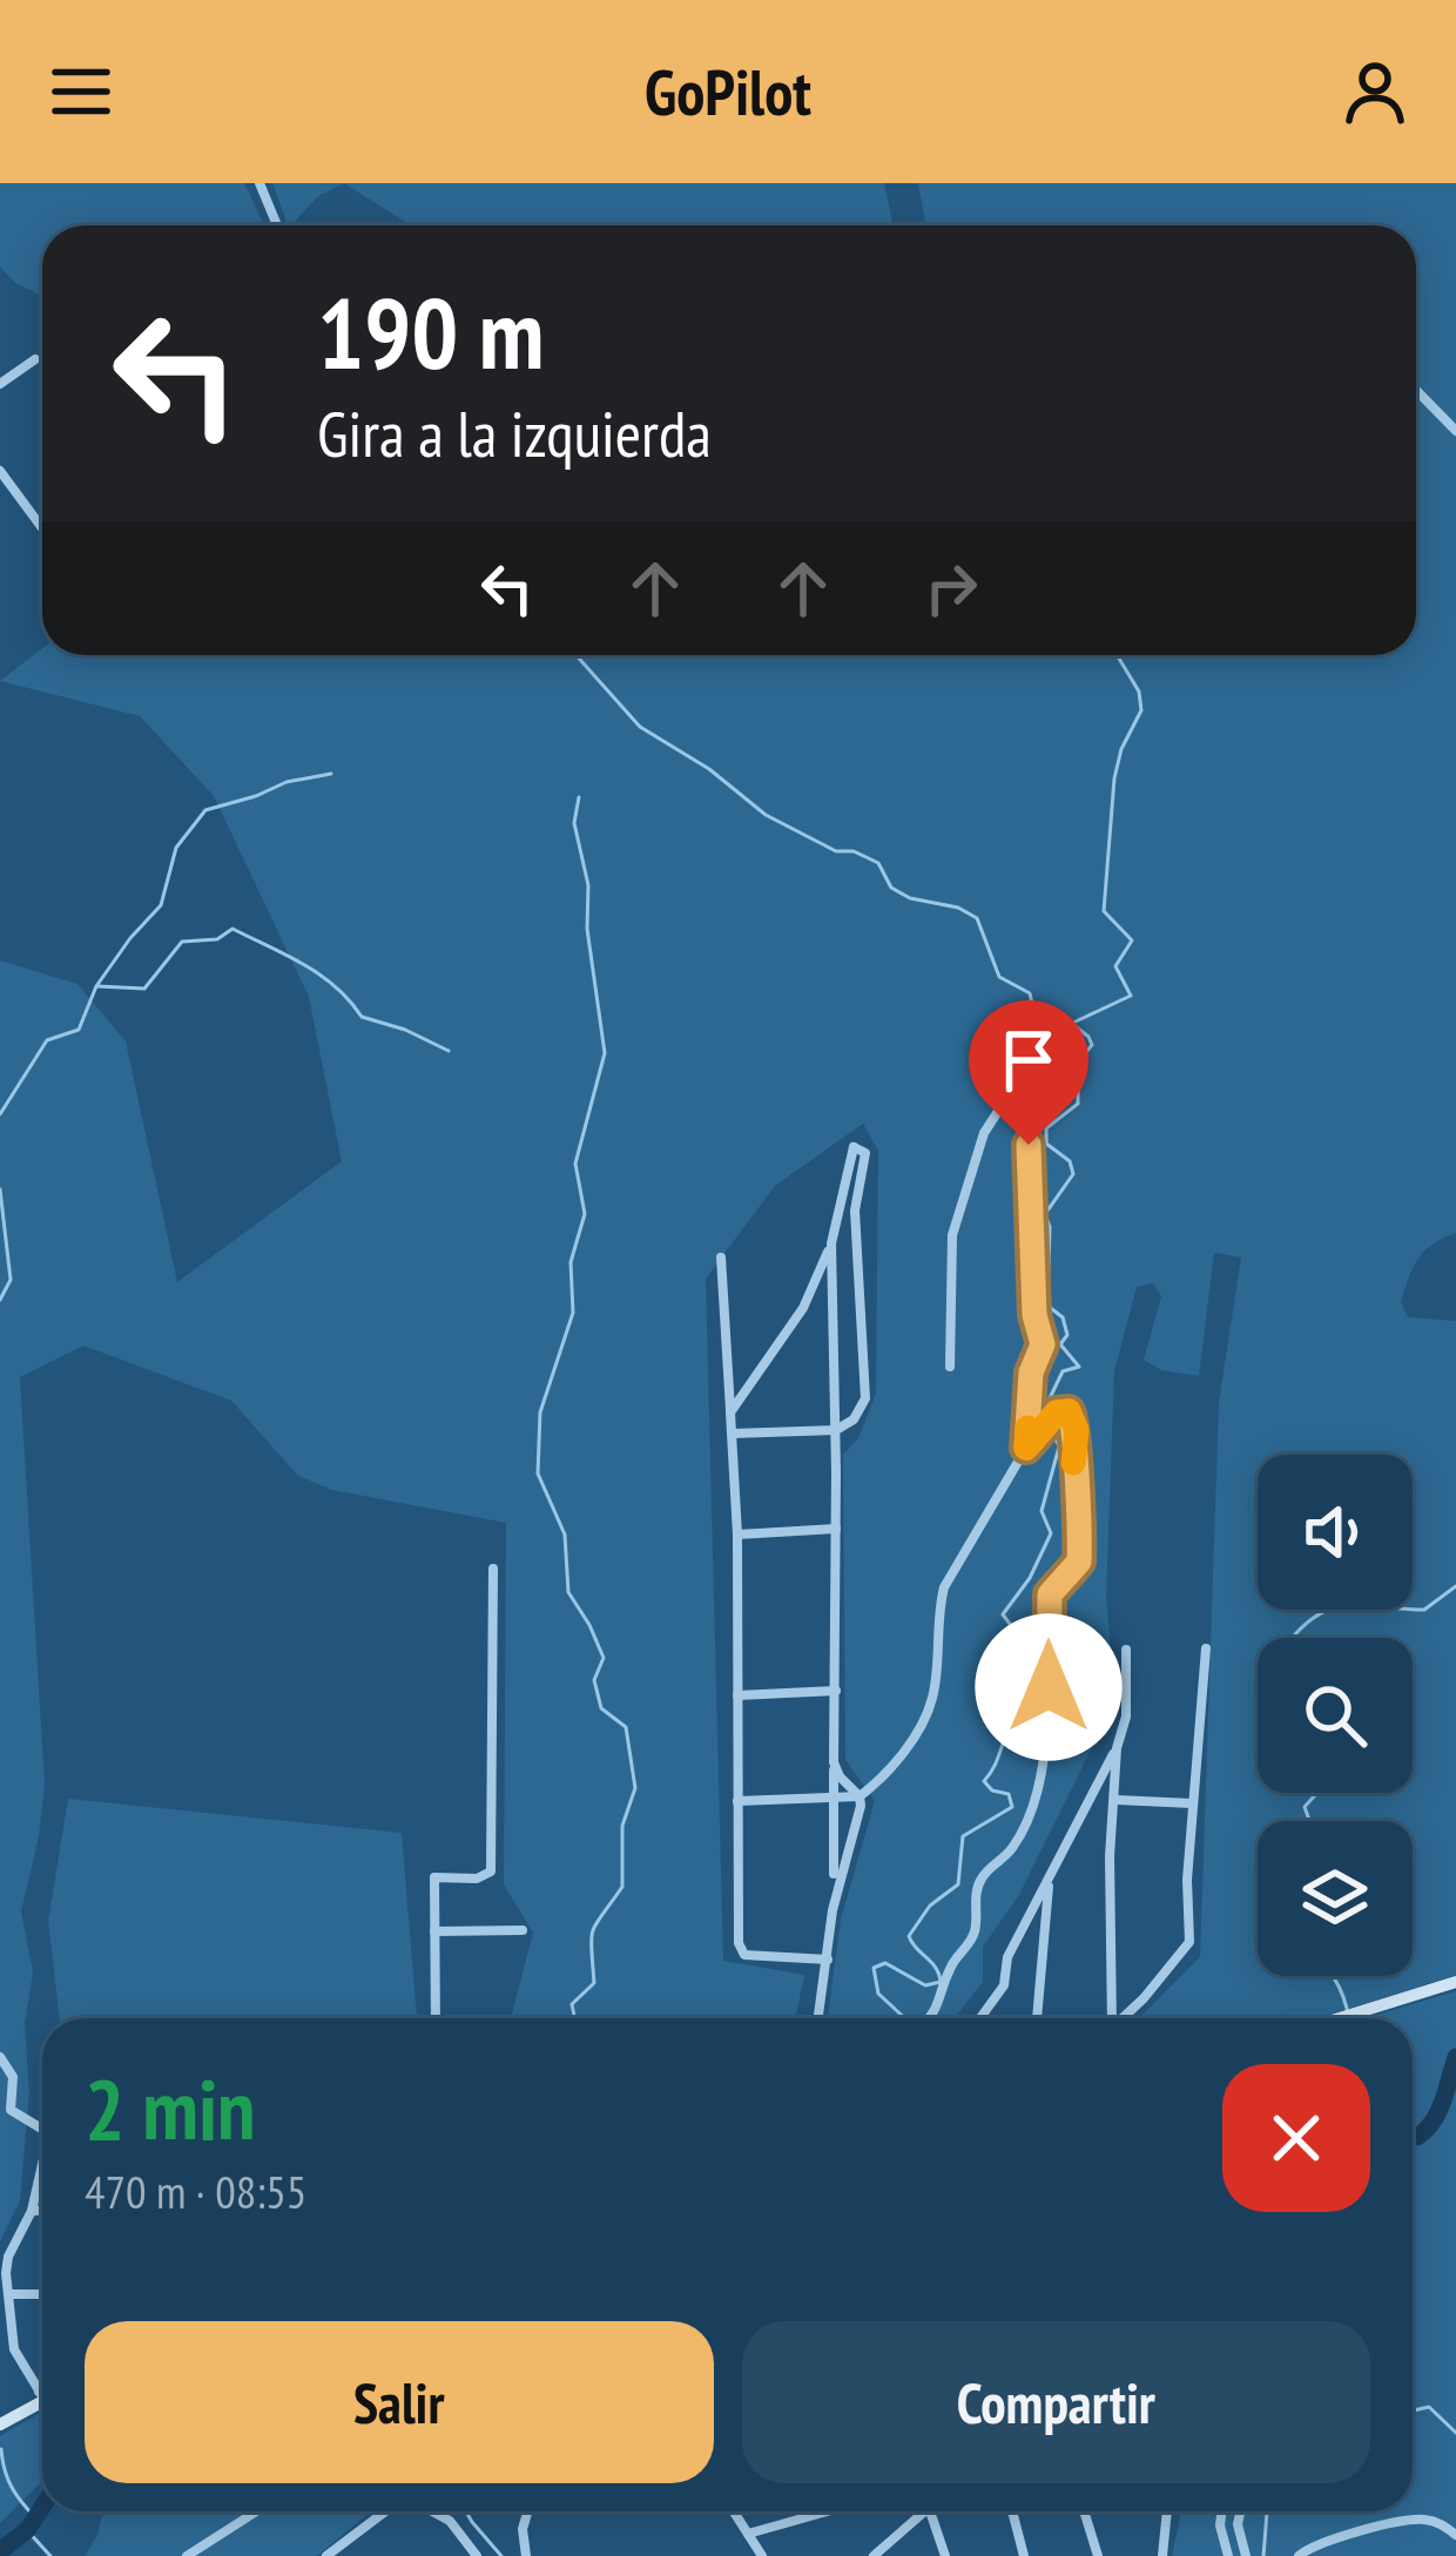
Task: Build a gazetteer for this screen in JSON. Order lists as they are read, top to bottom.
{
  "page": {
    "header": "GoPilot",
    "turn": ["190 m", "Gira a la izquierda"],
    "heading": ["2 min", "470 m · 08:55"],
    "buttons": ["Salir", "Compartir"]
  }
}
